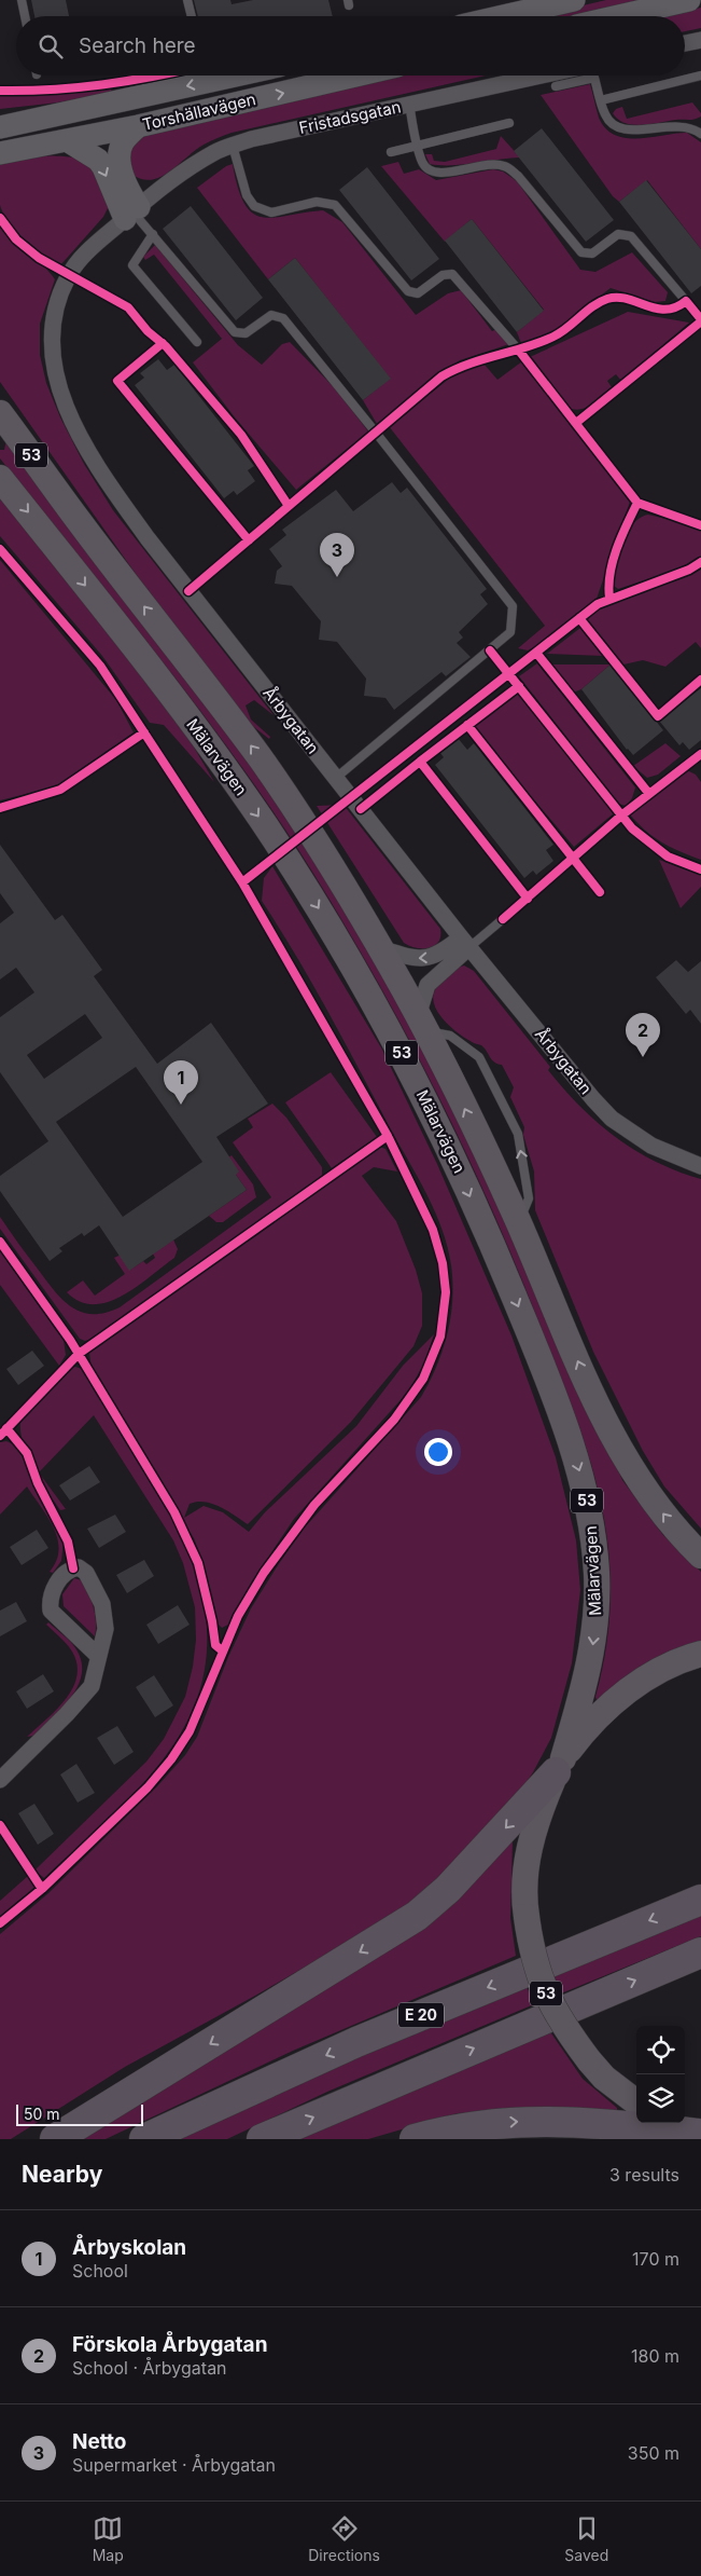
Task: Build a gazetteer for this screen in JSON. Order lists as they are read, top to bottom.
{
  "streets": {
    "highway": ["E 20"],
    "main road": ["Torshällavägen", "53", "Mälarvägen"],
    "street": ["Fristadsgatan", "Årbygatan"]
  },
  "crossings": [
    ["Fristadsgatan", "Årbygatan"],
    ["53", "Mälarvägen"]
  ],
  "scale_bar": "50 m",
  "page": {
    "search": "Search here",
    "pins": ["3", "2", "1"],
    "scale": "50 m",
    "heading": ["Nearby", "3 results"],
    "list": [
      {
        "mark": "1",
        "name": "Årbyskolan",
        "note": "School",
        "value": "170 m"
      },
      {
        "mark": "2",
        "name": "Förskola Årbygatan",
        "note": "School · Årbygatan",
        "value": "180 m"
      },
      {
        "mark": "3",
        "name": "Netto",
        "note": "Supermarket · Årbygatan",
        "value": "350 m"
      }
    ],
    "nav": ["Map", "Directions", "Saved"]
  }
}
